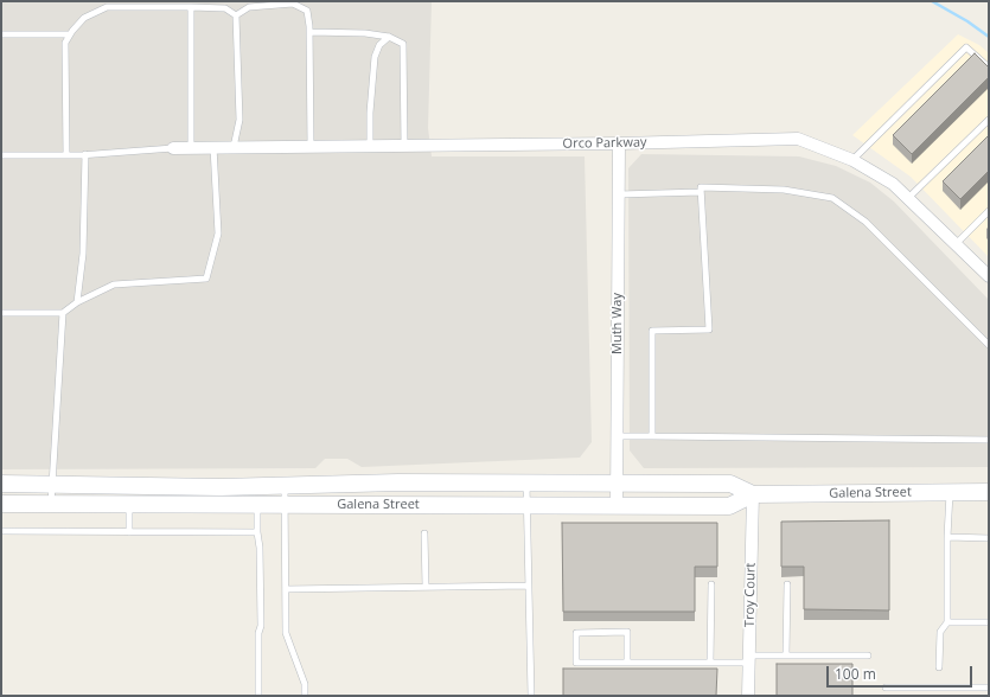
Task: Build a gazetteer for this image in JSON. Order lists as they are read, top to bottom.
{
  "streets": {
    "street": [
      "Orco Parkway",
      "Muth Way",
      "Galena Street",
      "Troy Court"
    ]
  },
  "crossings": [
    ["Orco Parkway", "Muth Way"],
    ["Muth Way", "Galena Street"],
    ["Galena Street", "Troy Court"]
  ],
  "scale_bar": "100 m"
}
